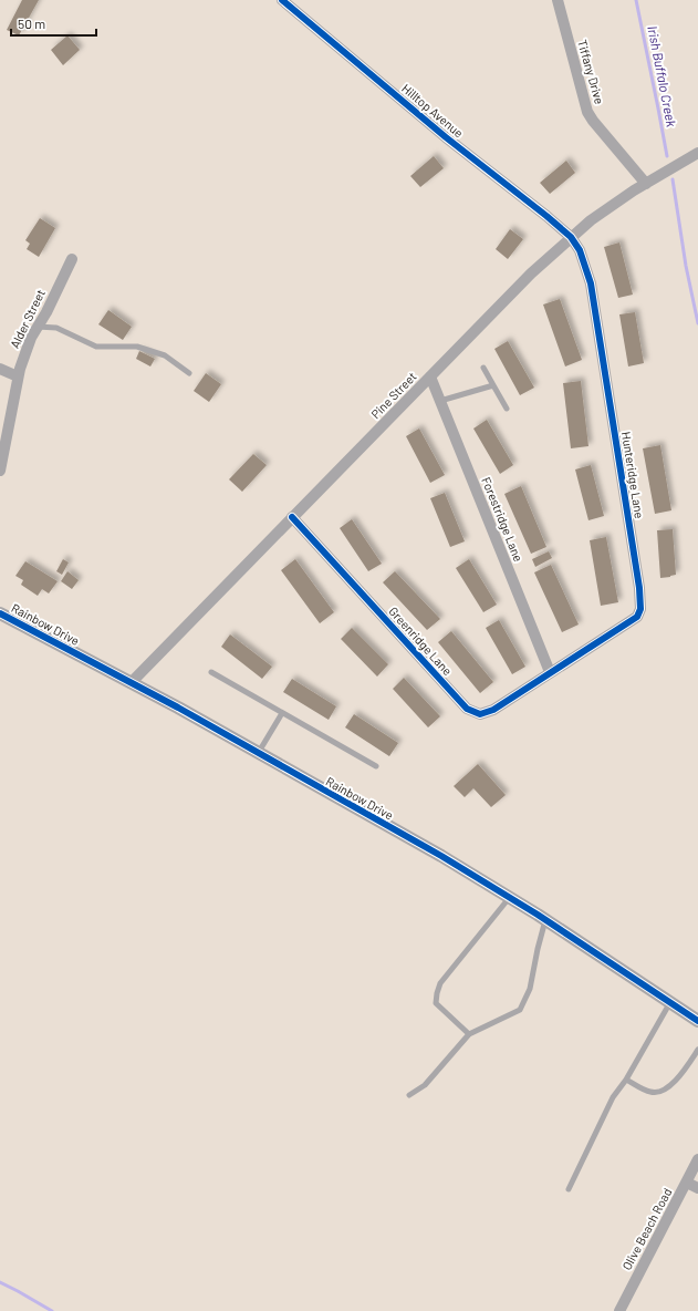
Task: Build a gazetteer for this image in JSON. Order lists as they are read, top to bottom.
{
  "streets": {
    "street": [
      "Tiffany Drive",
      "Hilltop Avenue",
      "Alder Street",
      "Pine Street",
      "Hunteridge Lane",
      "Forestridge Lane",
      "Rainbow Drive",
      "Greenridge Lane",
      "Olive Beach Road"
    ]
  },
  "crossings": [
    ["Tiffany Drive", "Pine Street"],
    ["Hilltop Avenue", "Pine Street"],
    ["Hilltop Avenue", "Hunteridge Lane"],
    ["Pine Street", "Hunteridge Lane"],
    ["Pine Street", "Forestridge Lane"],
    ["Pine Street", "Rainbow Drive"],
    ["Pine Street", "Greenridge Lane"],
    ["Hunteridge Lane", "Forestridge Lane"],
    ["Hunteridge Lane", "Greenridge Lane"],
    ["Forestridge Lane", "Greenridge Lane"]
  ],
  "water": ["Irish Buffalo Creek"],
  "scale_bar": "50 m"
}
